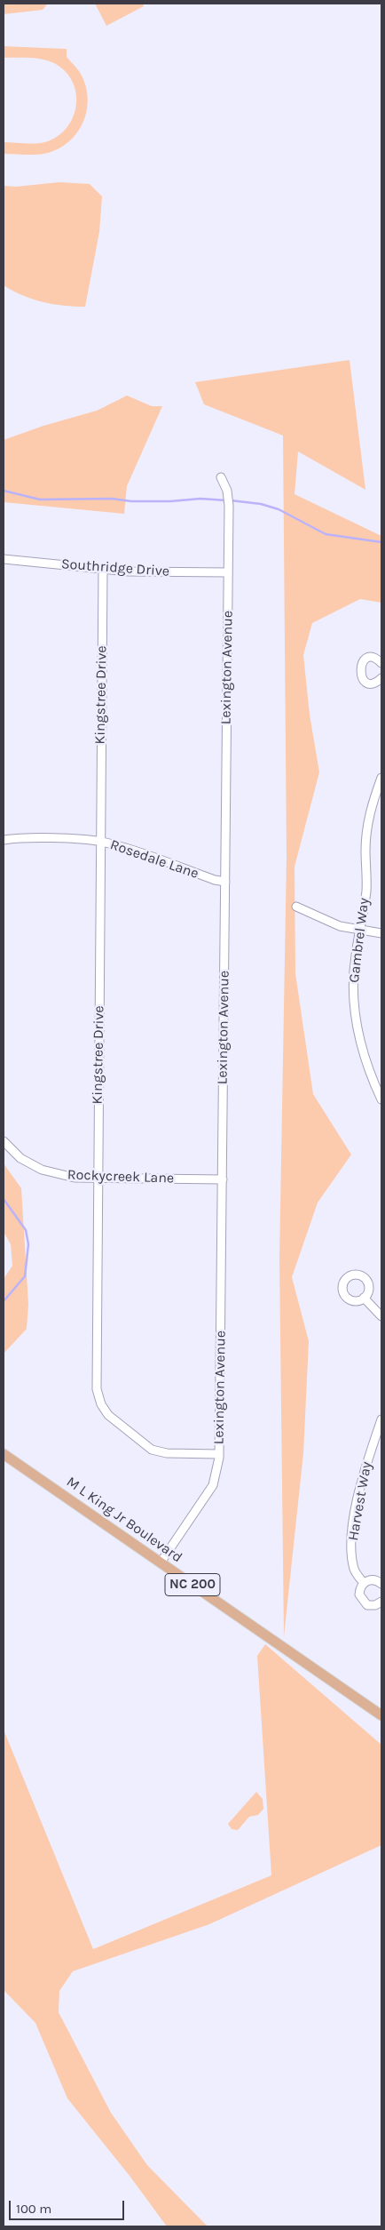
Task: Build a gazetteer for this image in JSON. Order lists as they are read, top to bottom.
{
  "streets": {
    "main road": ["M L King Jr Boulevard", "NC 200"],
    "street": [
      "Southridge Drive",
      "Lexington Avenue",
      "Kingstree Drive",
      "Rosedale Lane",
      "Gambrel Way",
      "Rockycreek Lane",
      "Harvest Way"
    ]
  },
  "crossings": [
    ["Southridge Drive", "Lexington Avenue"],
    ["Southridge Drive", "Kingstree Drive"],
    ["Lexington Avenue", "Kingstree Drive"],
    ["Lexington Avenue", "Rosedale Lane"],
    ["Lexington Avenue", "Rockycreek Lane"],
    ["Lexington Avenue", "M L King Jr Boulevard"],
    ["Kingstree Drive", "Rosedale Lane"],
    ["Kingstree Drive", "Rockycreek Lane"]
  ],
  "scale_bar": "100 m"
}
